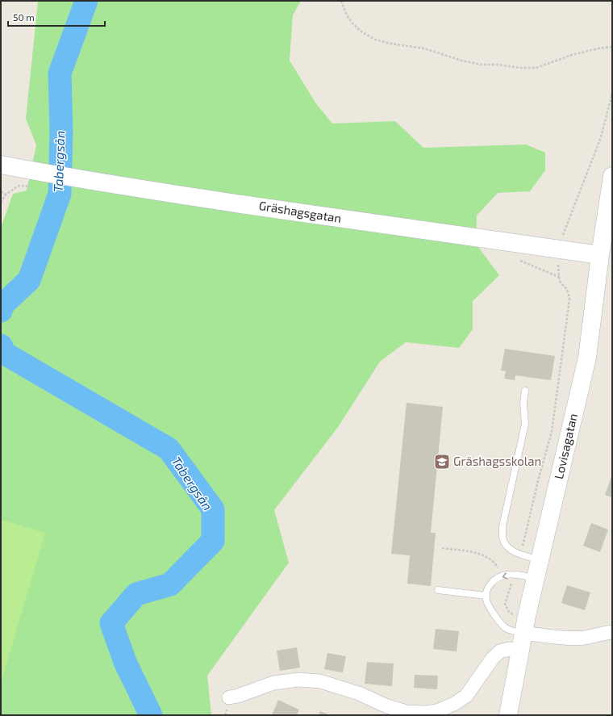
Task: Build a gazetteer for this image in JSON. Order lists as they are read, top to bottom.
{
  "streets": {
    "street": ["Gräshagsgatan", "Lovisagatan"]
  },
  "crossings": [
    ["Gräshagsgatan", "Lovisagatan"]
  ],
  "water": ["Tabergsån"],
  "places": {
    "school or university": ["Gräshagsskolan"]
  },
  "scale_bar": "50 m"
}
